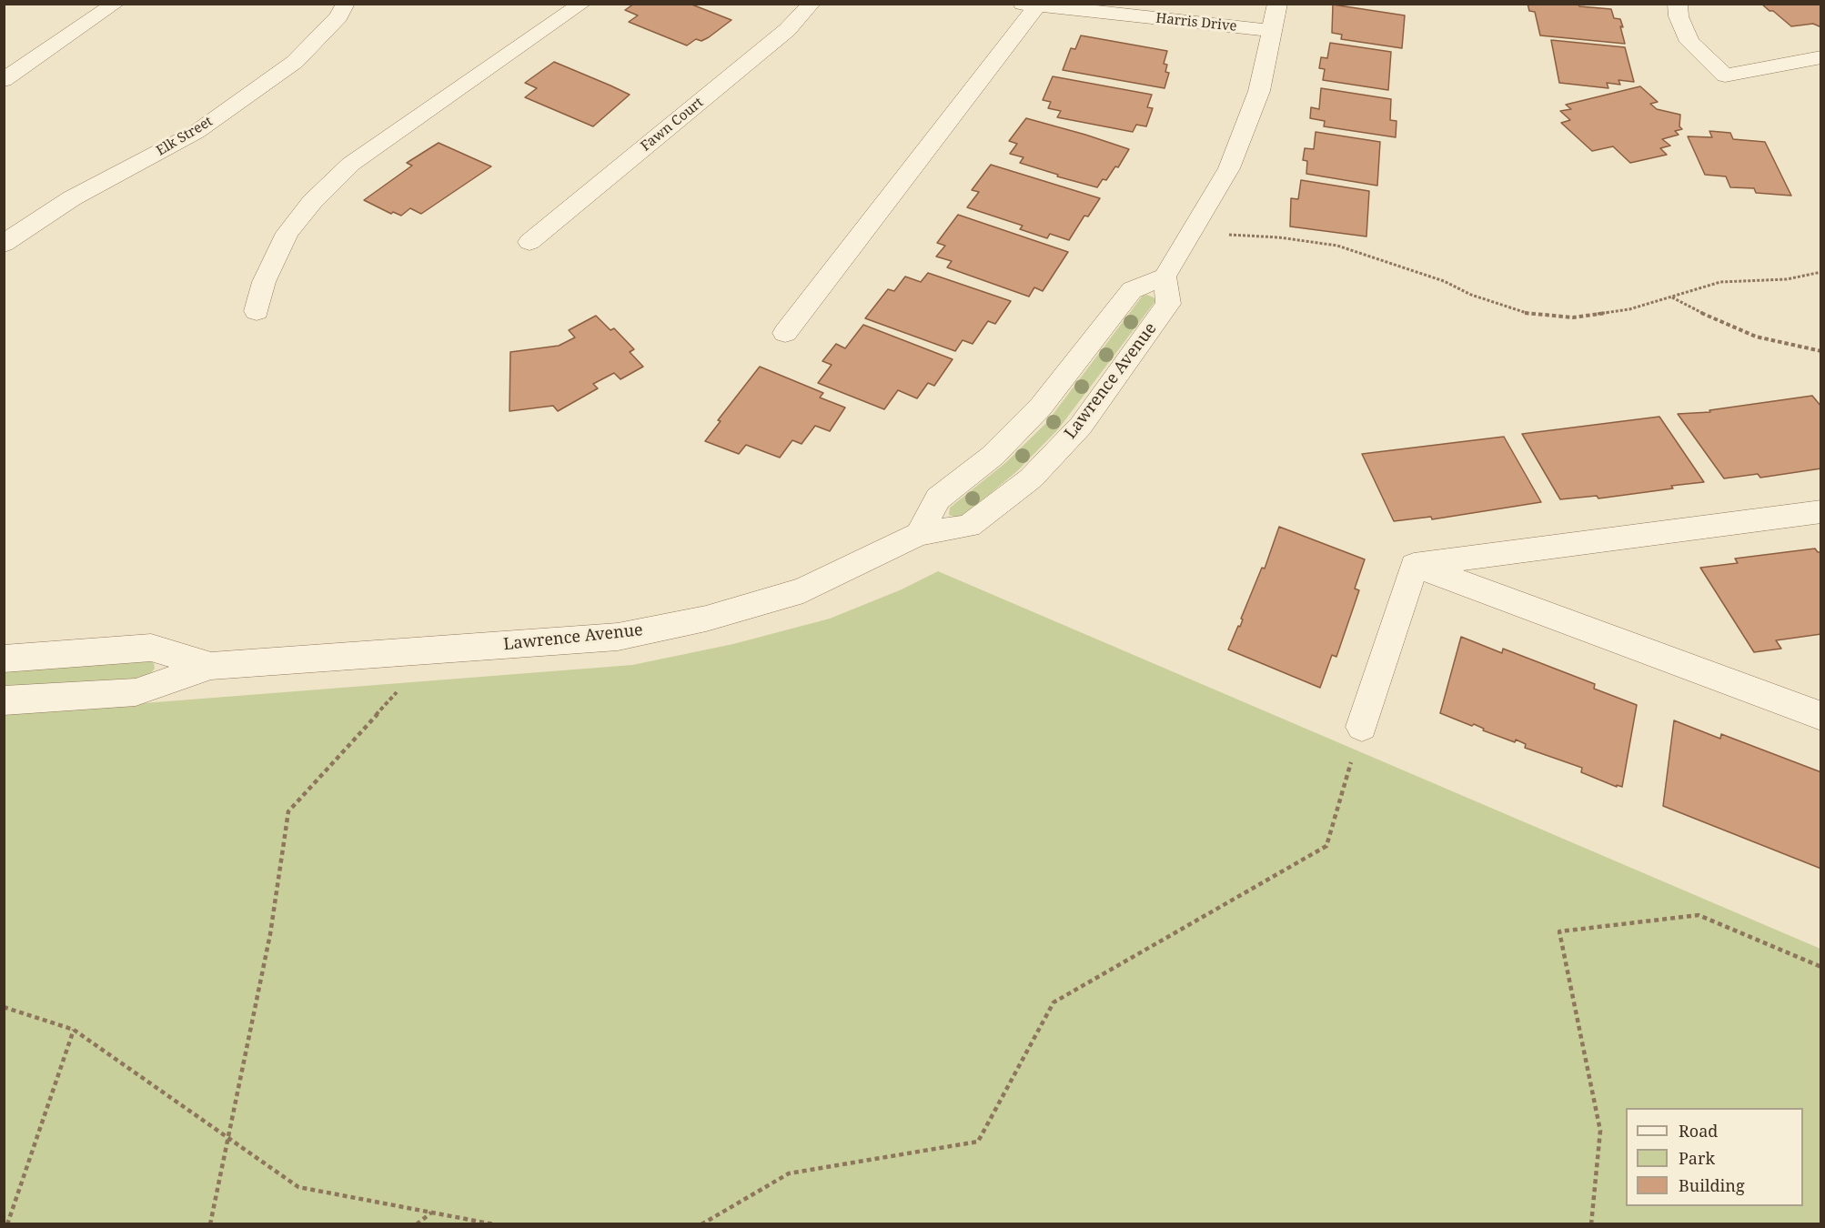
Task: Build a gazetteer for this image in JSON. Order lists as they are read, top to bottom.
{
  "streets": {
    "street": [
      "Harris Drive",
      "Fawn Court",
      "Elk Street",
      "Lawrence Avenue"
    ]
  },
  "legend": ["Road", "Park", "Building"]
}
